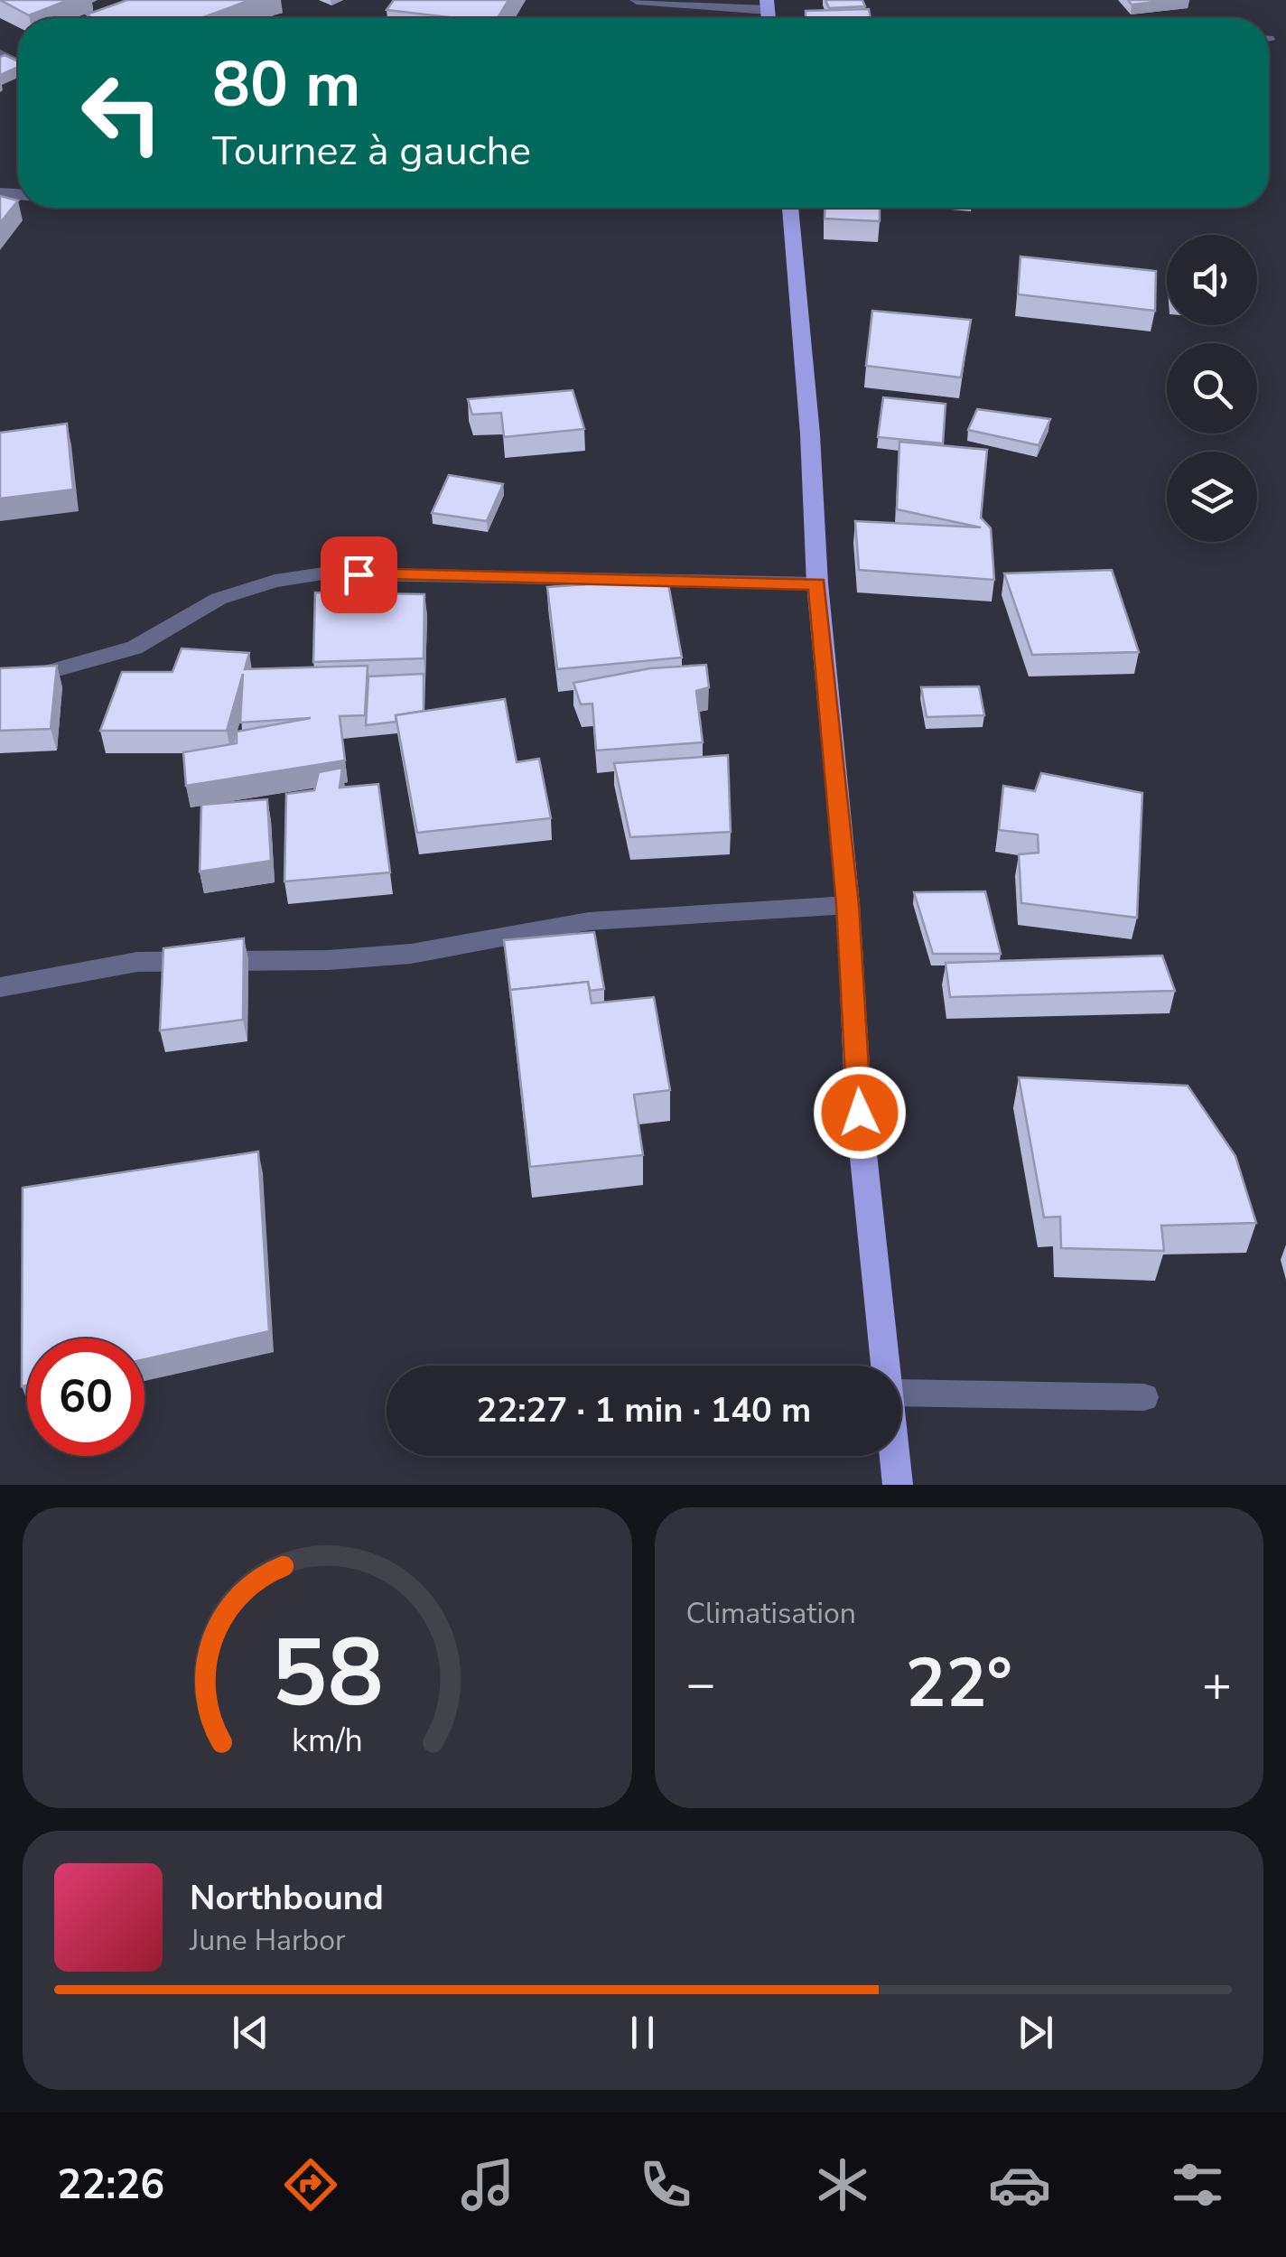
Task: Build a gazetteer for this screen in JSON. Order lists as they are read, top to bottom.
{
  "page": {
    "turn": ["80 m", "Tournez à gauche"],
    "limit": "60",
    "trip": "22:27 · 1 min · 140 m",
    "tile": "Climatisation",
    "heat": ["−", "22°", "+"],
    "song": ["Northbound", "June Harbor"],
    "tabs": "22:26",
    "gauge": ["58", "km/h"]
  }
}
